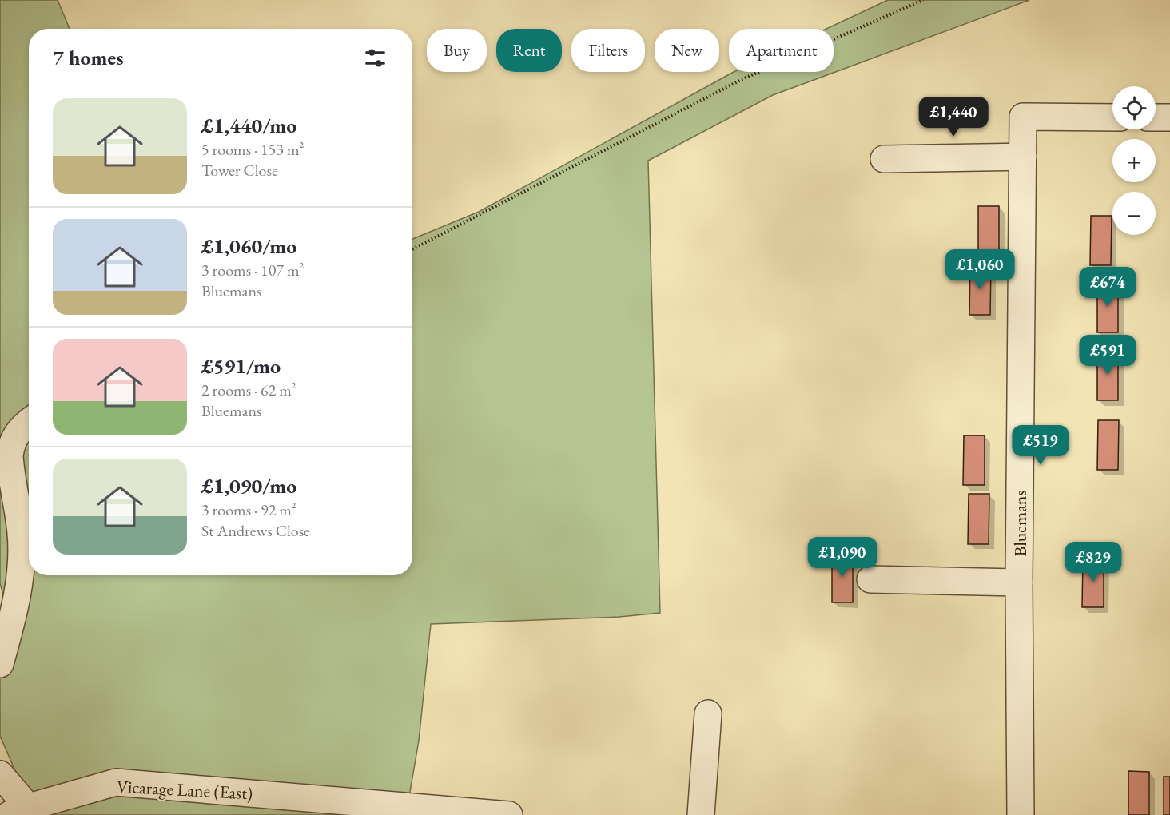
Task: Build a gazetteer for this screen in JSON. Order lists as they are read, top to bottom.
{
  "streets": {
    "street": ["Bluemans", "Vicarage Lane (East)"]
  },
  "page": {
    "chip": [
      "Buy",
      "Rent",
      "Filters",
      "New",
      "Apartment"
    ],
    "heading": "7 homes",
    "map_buttons": ["+", "−"],
    "list": [
      {
        "name": "£1,440/mo",
        "note": "5 rooms · 153 m² · Tower Close"
      },
      {
        "name": "£1,060/mo",
        "note": "3 rooms · 107 m² · Bluemans"
      },
      {
        "name": "£591/mo",
        "note": "2 rooms · 62 m² · Bluemans"
      },
      {
        "name": "£1,090/mo",
        "note": "3 rooms · 92 m² · St Andrews Close"
      }
    ],
    "price": [
      "£1,440",
      "£1,060",
      "£674",
      "£591",
      "£519",
      "£1,090",
      "£829"
    ]
  }
}
